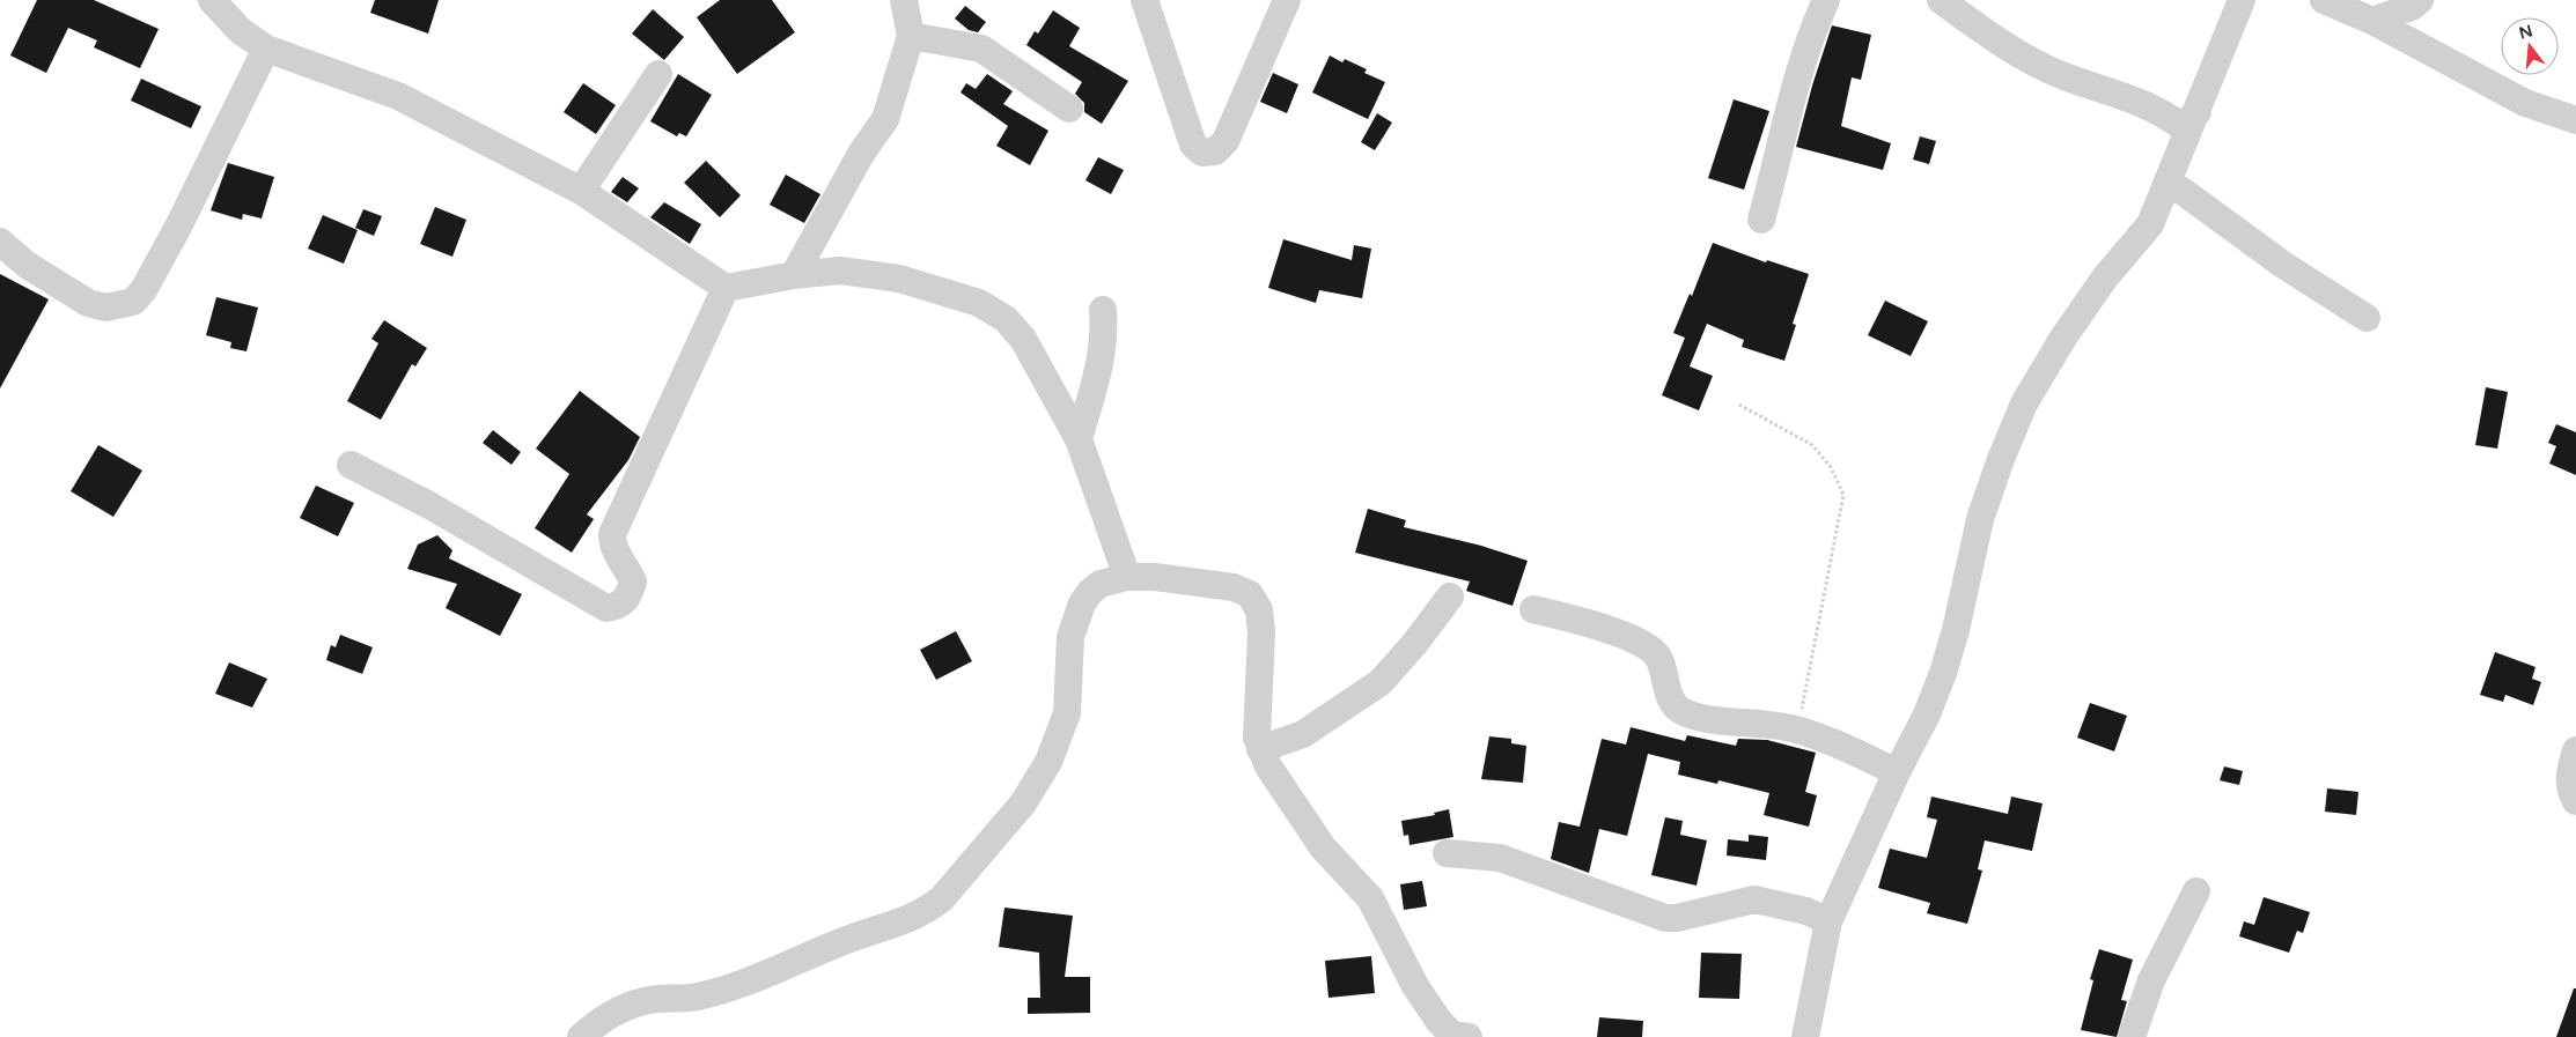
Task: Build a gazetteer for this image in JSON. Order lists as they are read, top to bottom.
{
  "north": "top"
}
